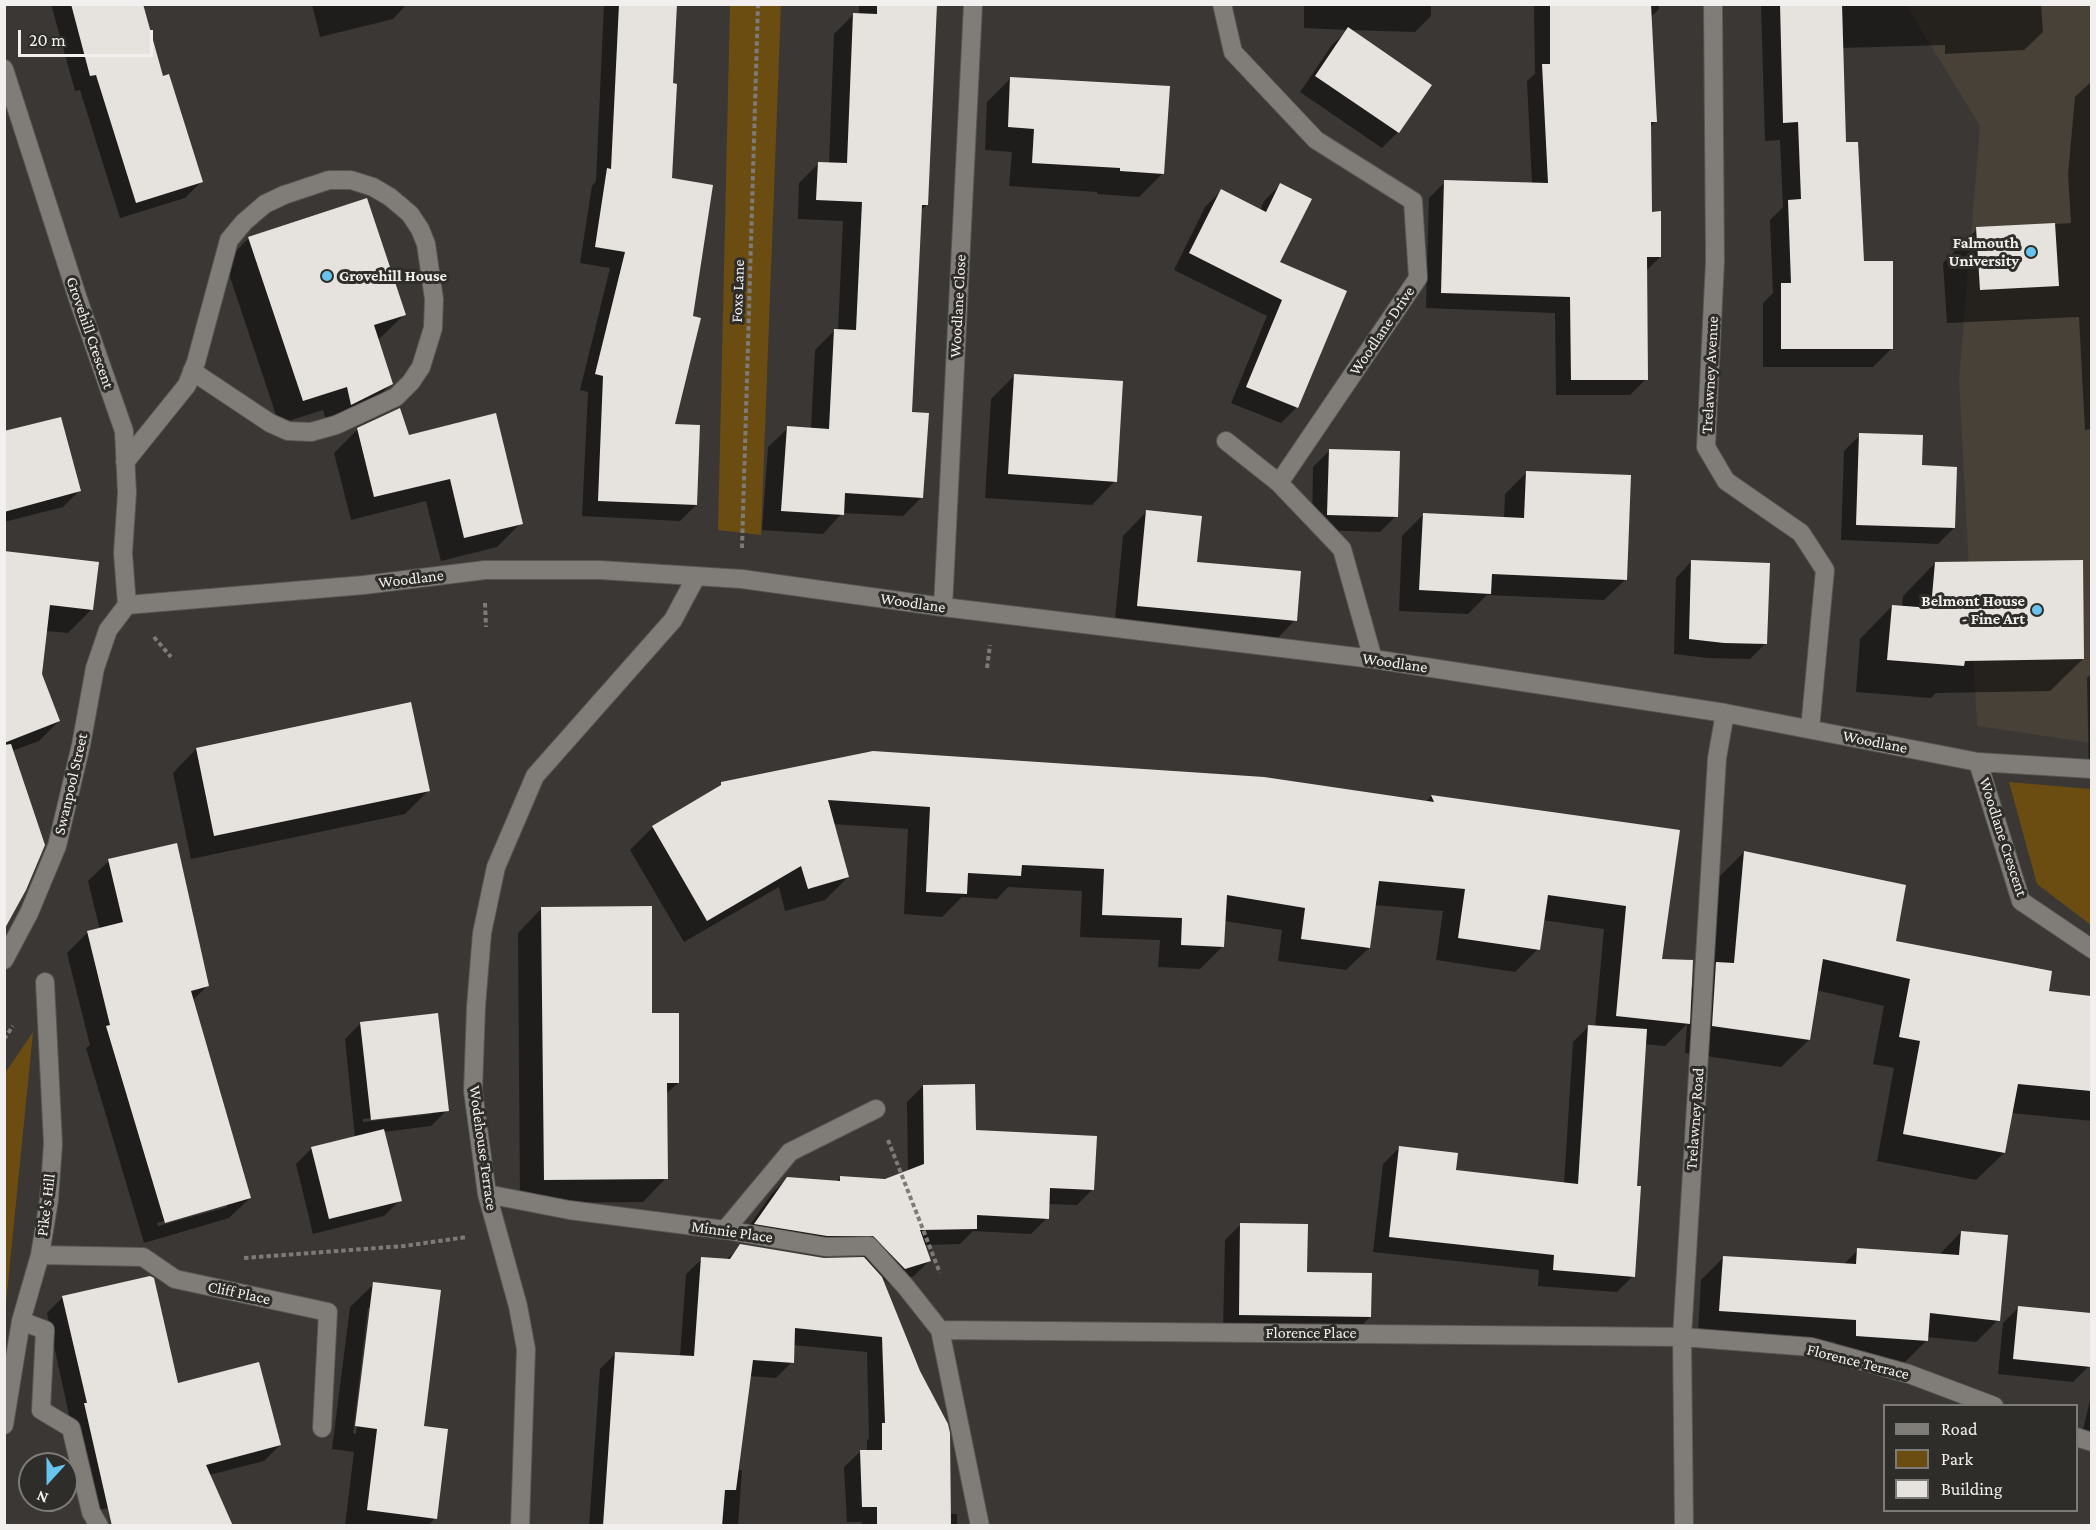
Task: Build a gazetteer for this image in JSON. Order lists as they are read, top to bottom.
{
  "streets": {
    "street": [
      "Woodlane Close",
      "Woodlane Drive",
      "Grovehill Crescent",
      "Trelawney Avenue",
      "Woodlane",
      "Swanpool Street",
      "Woodlane Crescent",
      "Trelawney Road",
      "Wodehouse Terrace",
      "Pike's Hill",
      "Minnie Place",
      "Cliff Place",
      "Florence Place",
      "Florence Terrace"
    ],
    "path": ["Foxs Lane"]
  },
  "crossings": [
    ["Foxs Lane", "Woodlane"],
    ["Woodlane Close", "Woodlane"],
    ["Grovehill Crescent", "Woodlane"],
    ["Grovehill Crescent", "Swanpool Street"],
    ["Trelawney Avenue", "Woodlane"],
    ["Woodlane", "Swanpool Street"],
    ["Woodlane", "Woodlane Crescent"],
    ["Woodlane", "Trelawney Road"],
    ["Woodlane", "Wodehouse Terrace"],
    ["Trelawney Road", "Florence Place"],
    ["Trelawney Road", "Florence Terrace"],
    ["Wodehouse Terrace", "Minnie Place"],
    ["Pike's Hill", "Cliff Place"],
    ["Minnie Place", "Florence Place"],
    ["Florence Place", "Florence Terrace"]
  ],
  "places": ["Falmouth University", "Grovehill House", "Belmont House - Fine Art"],
  "legend": ["Road", "Park", "Building"],
  "scale_bar": "20 m",
  "north": "bottom"
}
